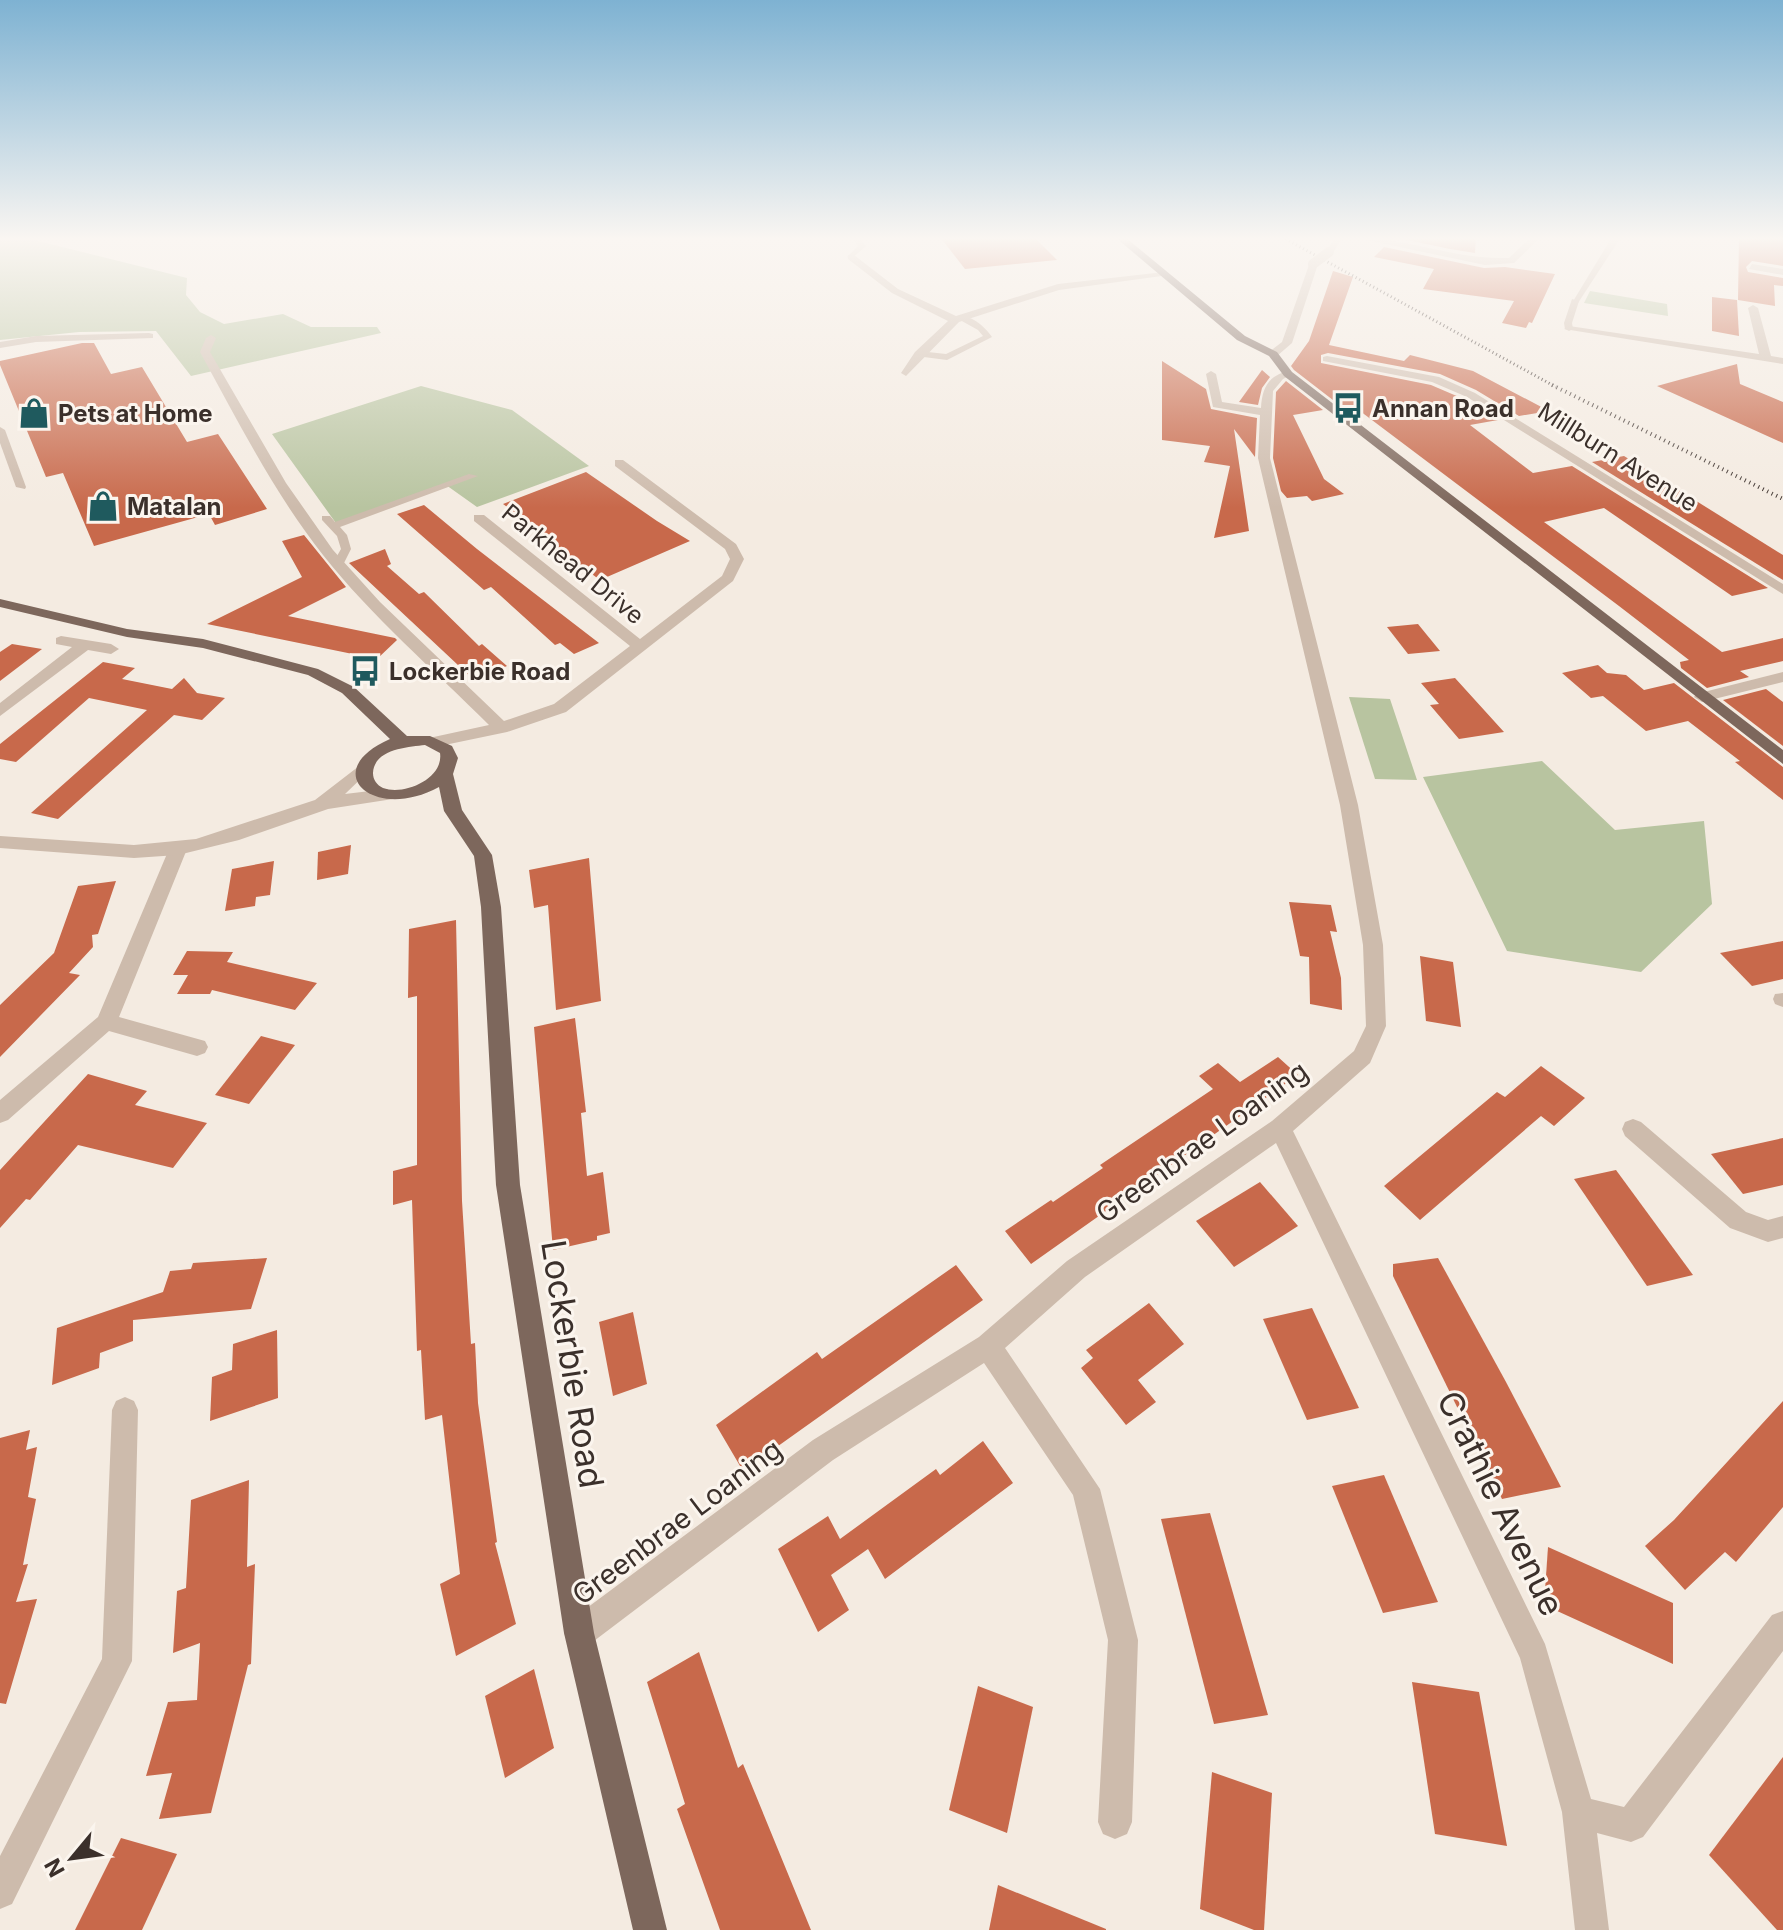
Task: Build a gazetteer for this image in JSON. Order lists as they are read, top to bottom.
{
  "streets": {
    "main road": ["Lockerbie Road"],
    "street": [
      "Millburn Avenue",
      "Parkhead Drive",
      "Greenbrae Loaning",
      "Crathie Avenue"
    ]
  },
  "crossings": [
    ["Greenbrae Loaning", "Lockerbie Road"],
    ["Greenbrae Loaning", "Crathie Avenue"]
  ],
  "places": {
    "bus stop": ["Annan Road", "Lockerbie Road"],
    "shop": ["Pets at Home", "Matalan"]
  },
  "north": "bottom left"
}
